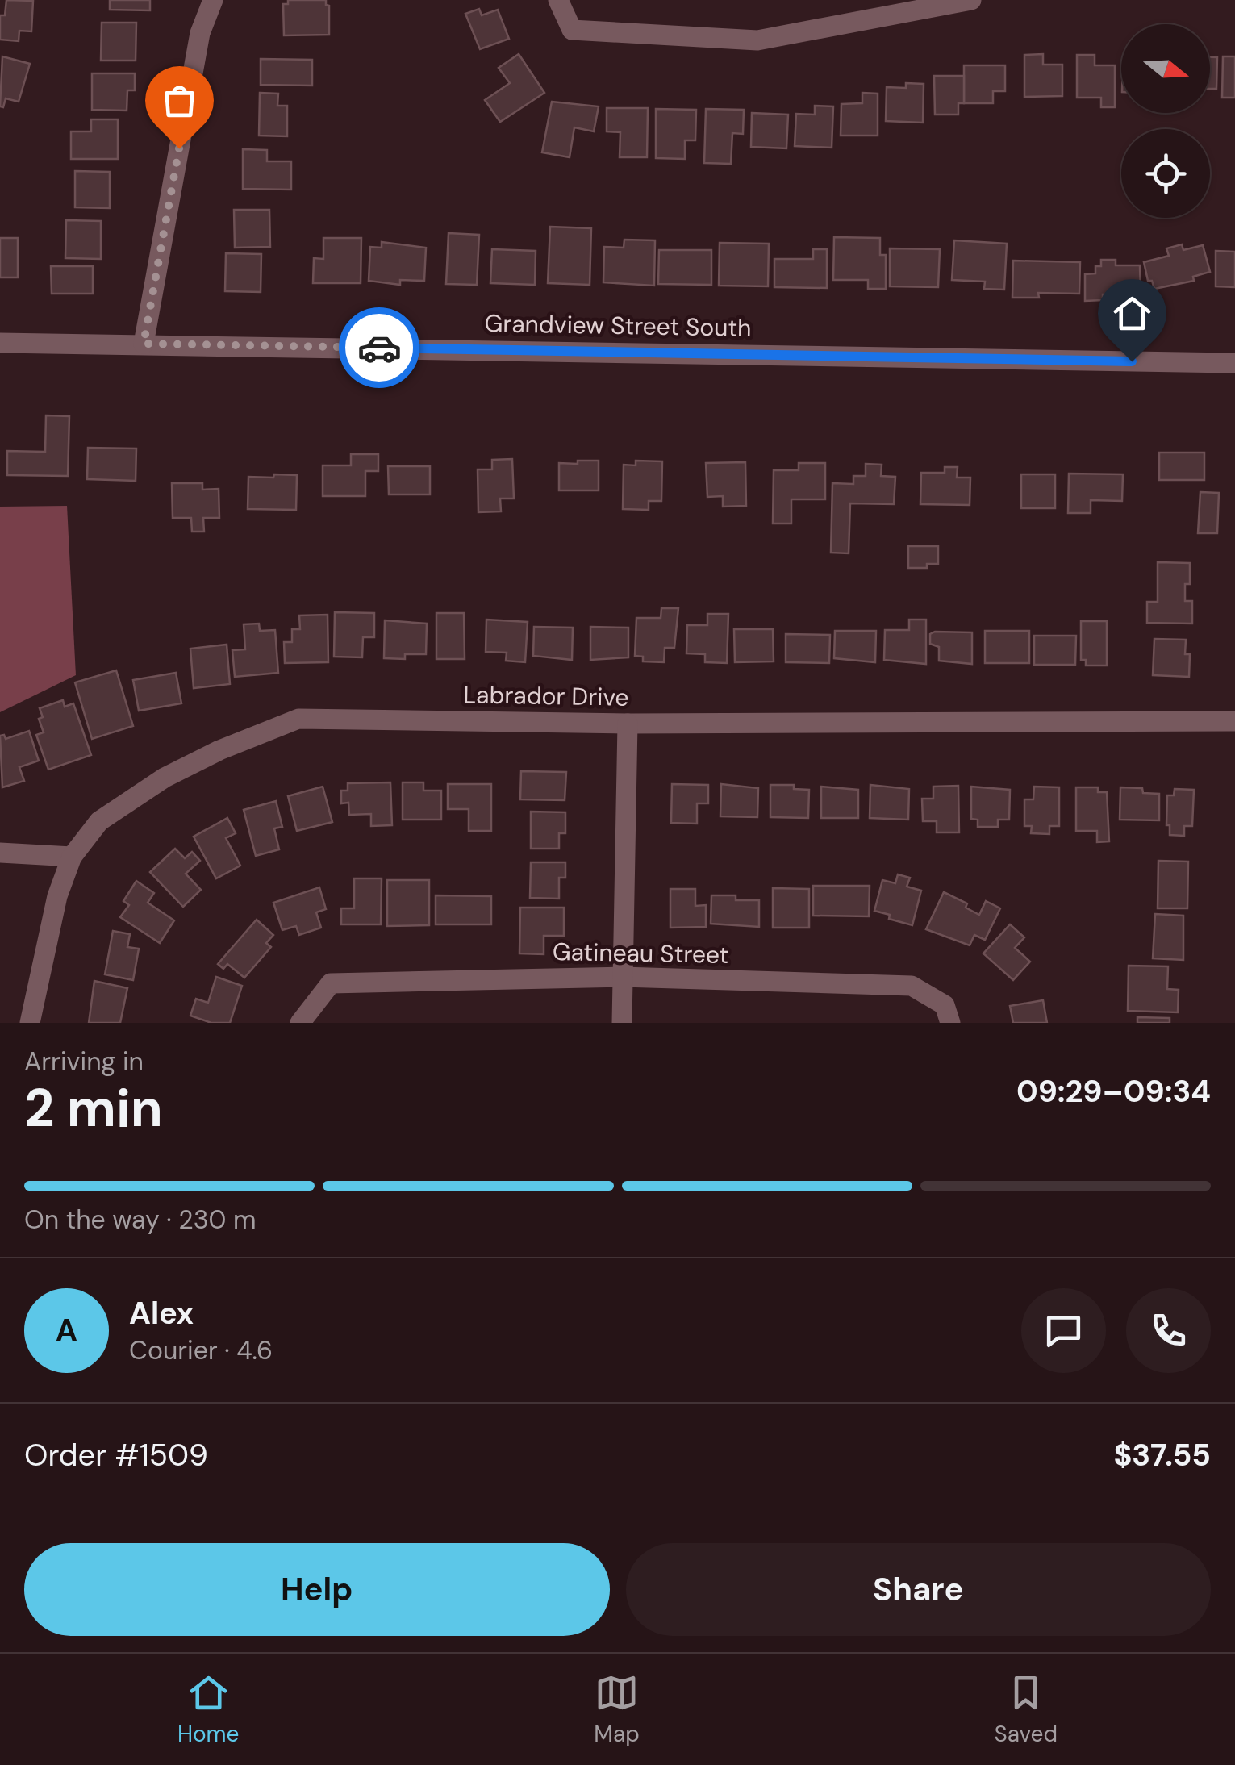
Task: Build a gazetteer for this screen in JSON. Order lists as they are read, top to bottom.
{
  "streets": {
    "street": ["Grandview Street South", "Labrador Drive", "Gatineau Street"]
  },
  "north": "right",
  "page": {
    "heading": ["2 min", "Arriving in", "09:29–09:34"],
    "panel": [
      "Alex",
      "Courier · 4.6",
      "Order #1509",
      "$37.55"
    ],
    "bar": "On the way · 230 m",
    "round": "A",
    "buttons": ["Help", "Share"],
    "tabs": ["Home", "Map", "Saved"]
  }
}
